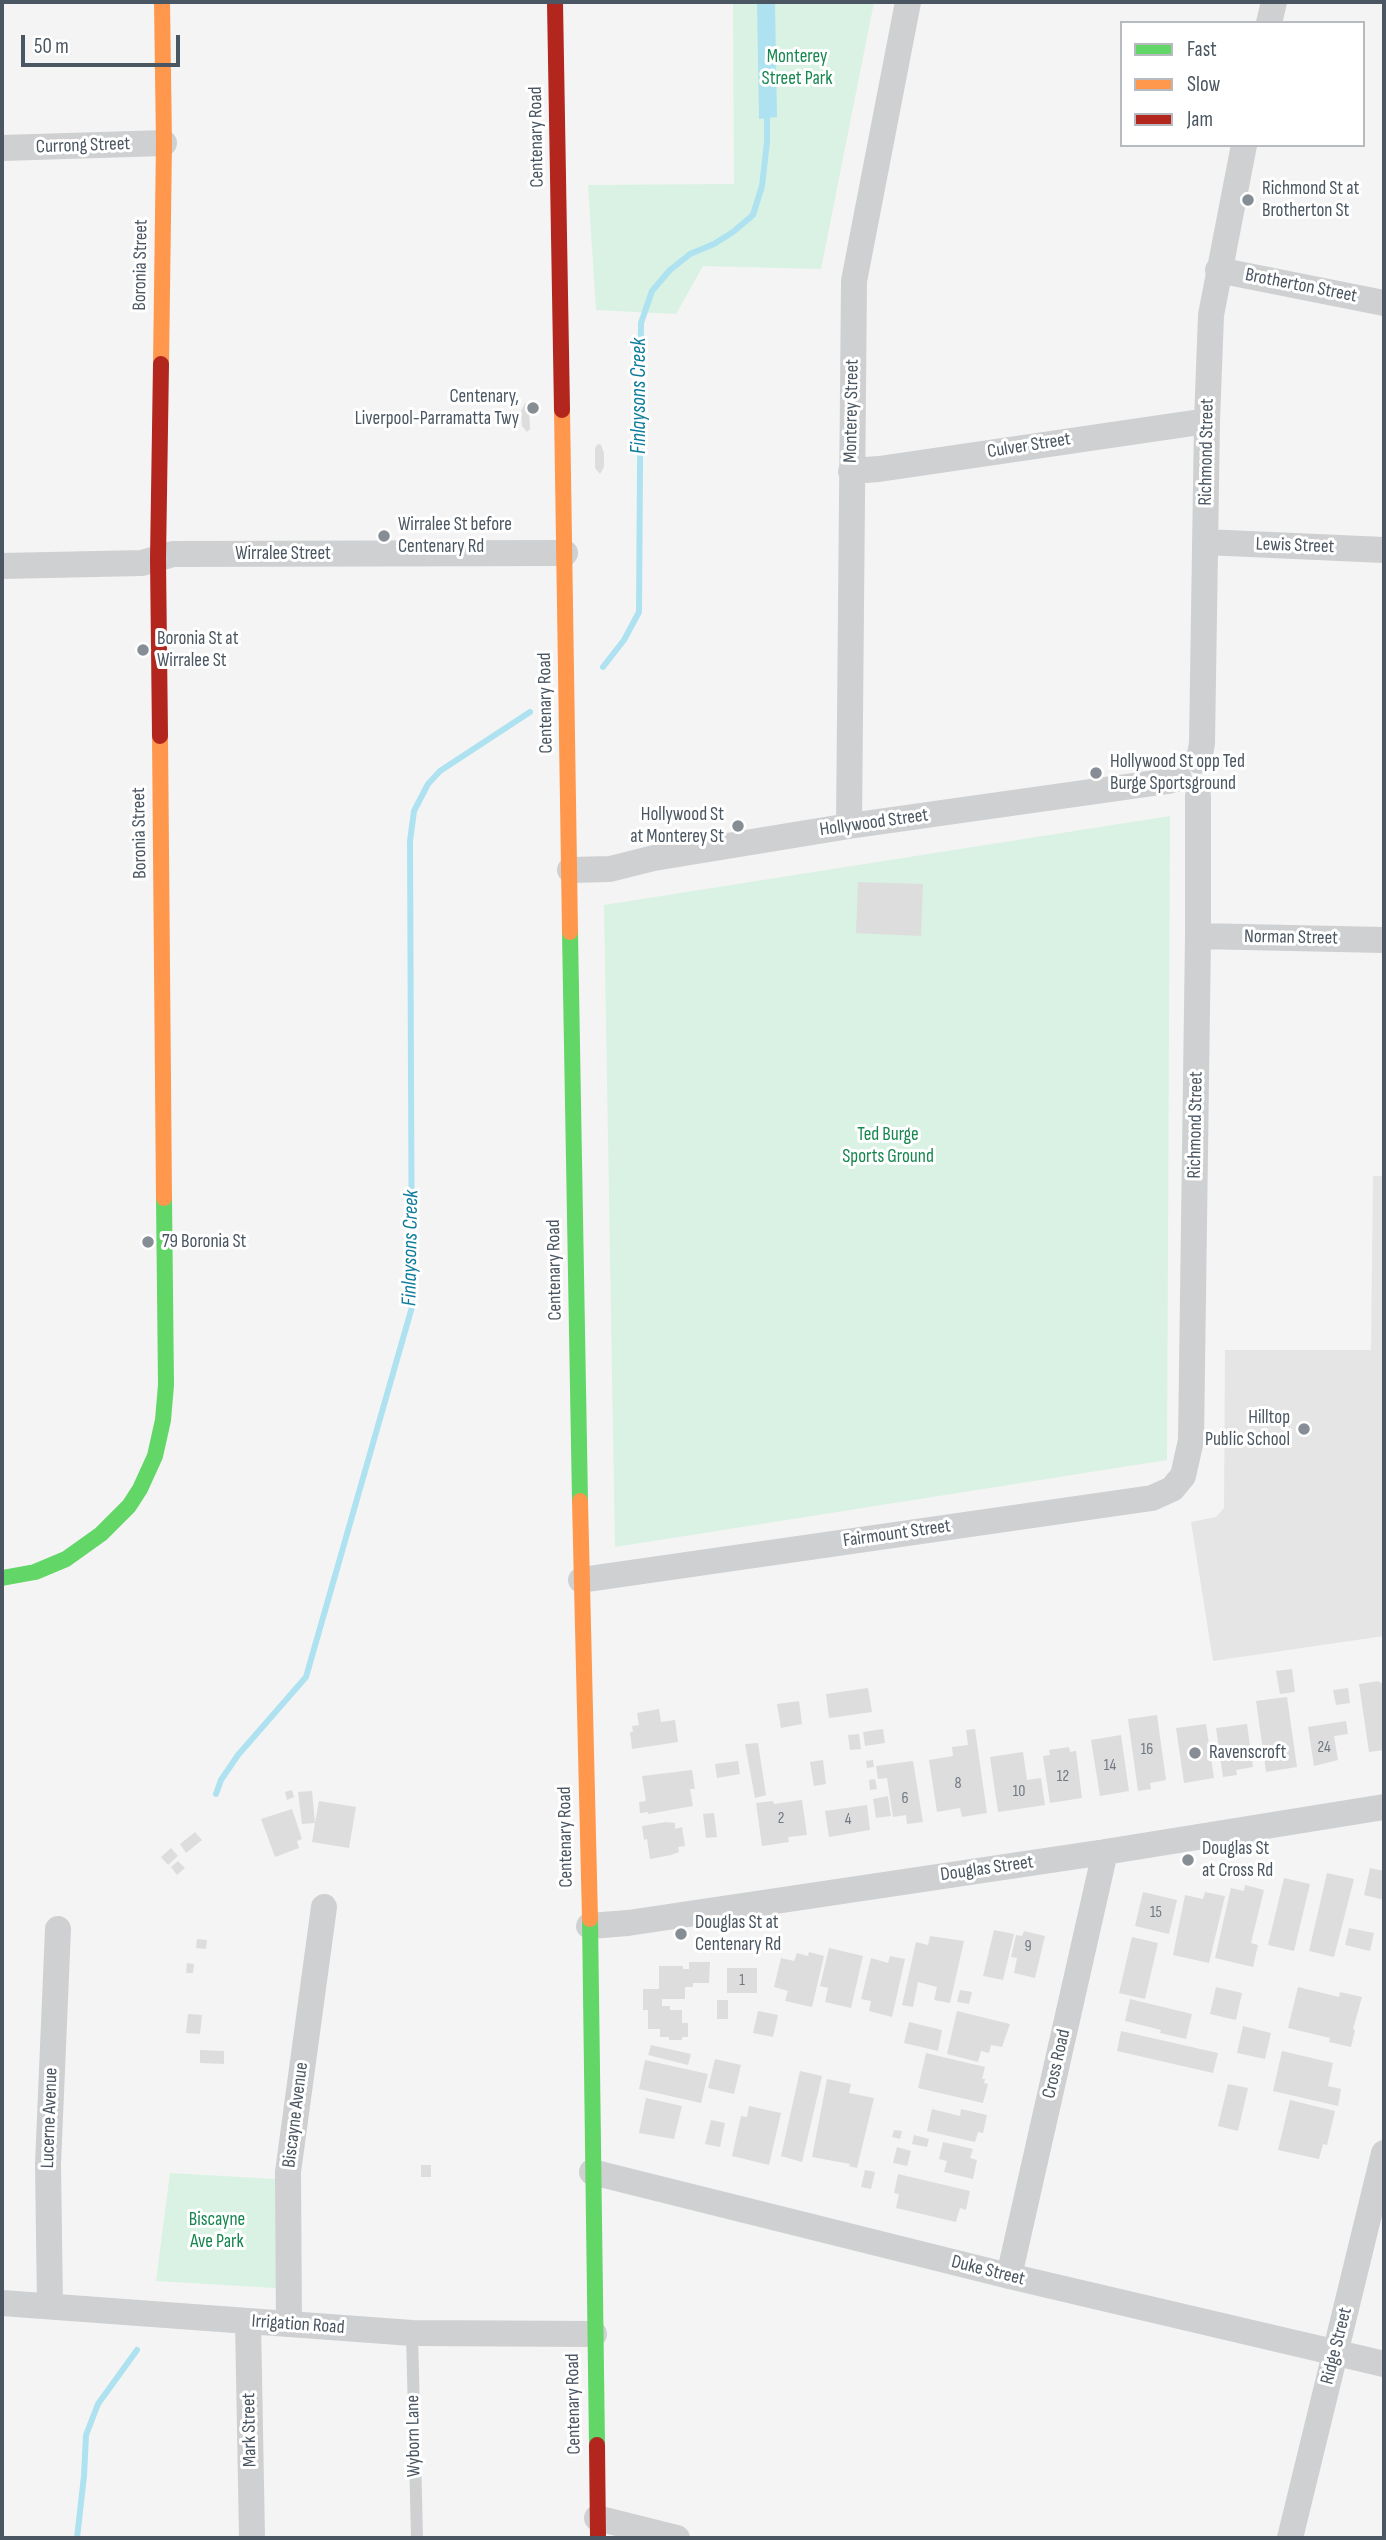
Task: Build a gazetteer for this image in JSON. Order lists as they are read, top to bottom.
{
  "streets": {
    "main road": ["Centenary Road", "Boronia Street"],
    "street": [
      "Currong Street",
      "Brotherton Street",
      "Monterey Street",
      "Culver Street",
      "Richmond Street",
      "Lewis Street",
      "Wirralee Street",
      "Hollywood Street",
      "Norman Street",
      "Fairmount Street",
      "Douglas Street",
      "Cross Road",
      "Biscayne Avenue",
      "Lucerne Avenue",
      "Duke Street",
      "Irrigation Road",
      "Ridge Street",
      "Mark Street"
    ],
    "lane": ["Wyborn Lane"]
  },
  "crossings": [
    ["Centenary Road", "Wirralee Street"],
    ["Centenary Road", "Hollywood Street"],
    ["Centenary Road", "Fairmount Street"],
    ["Centenary Road", "Douglas Street"],
    ["Centenary Road", "Duke Street"],
    ["Centenary Road", "Irrigation Road"],
    ["Currong Street", "Boronia Street"],
    ["Boronia Street", "Wirralee Street"],
    ["Brotherton Street", "Richmond Street"],
    ["Monterey Street", "Culver Street"],
    ["Monterey Street", "Hollywood Street"],
    ["Culver Street", "Richmond Street"],
    ["Richmond Street", "Lewis Street"],
    ["Richmond Street", "Hollywood Street"],
    ["Richmond Street", "Norman Street"],
    ["Richmond Street", "Fairmount Street"],
    ["Douglas Street", "Cross Road"],
    ["Cross Road", "Duke Street"],
    ["Biscayne Avenue", "Irrigation Road"],
    ["Lucerne Avenue", "Irrigation Road"],
    ["Duke Street", "Ridge Street"],
    ["Irrigation Road", "Mark Street"],
    ["Irrigation Road", "Wyborn Lane"]
  ],
  "water": ["Finlaysons Creek"],
  "parks": ["Monterey Street Park", "Ted Burge Sports Ground", "Biscayne Ave Park"],
  "places": [
    "Richmond St at Brotherton St",
    "Centenary, Liverpool-Parramatta Twy",
    "Wirralee St before Centenary Rd",
    "Boronia St at Wirralee St",
    "Hollywood St opp Ted Burge Sportsground",
    "Hollywood St at Monterey St",
    "79 Boronia St",
    "Hilltop Public School",
    "Ravenscroft",
    "Douglas St at Cross Rd",
    "Douglas St at Centenary Rd"
  ],
  "house_numbers": [
    "24",
    "16",
    "14",
    "12",
    "8",
    "10",
    "6",
    "2",
    "4",
    "15",
    "9",
    "1"
  ],
  "legend": ["Fast", "Slow", "Jam"],
  "scale_bar": "50 m"
}
